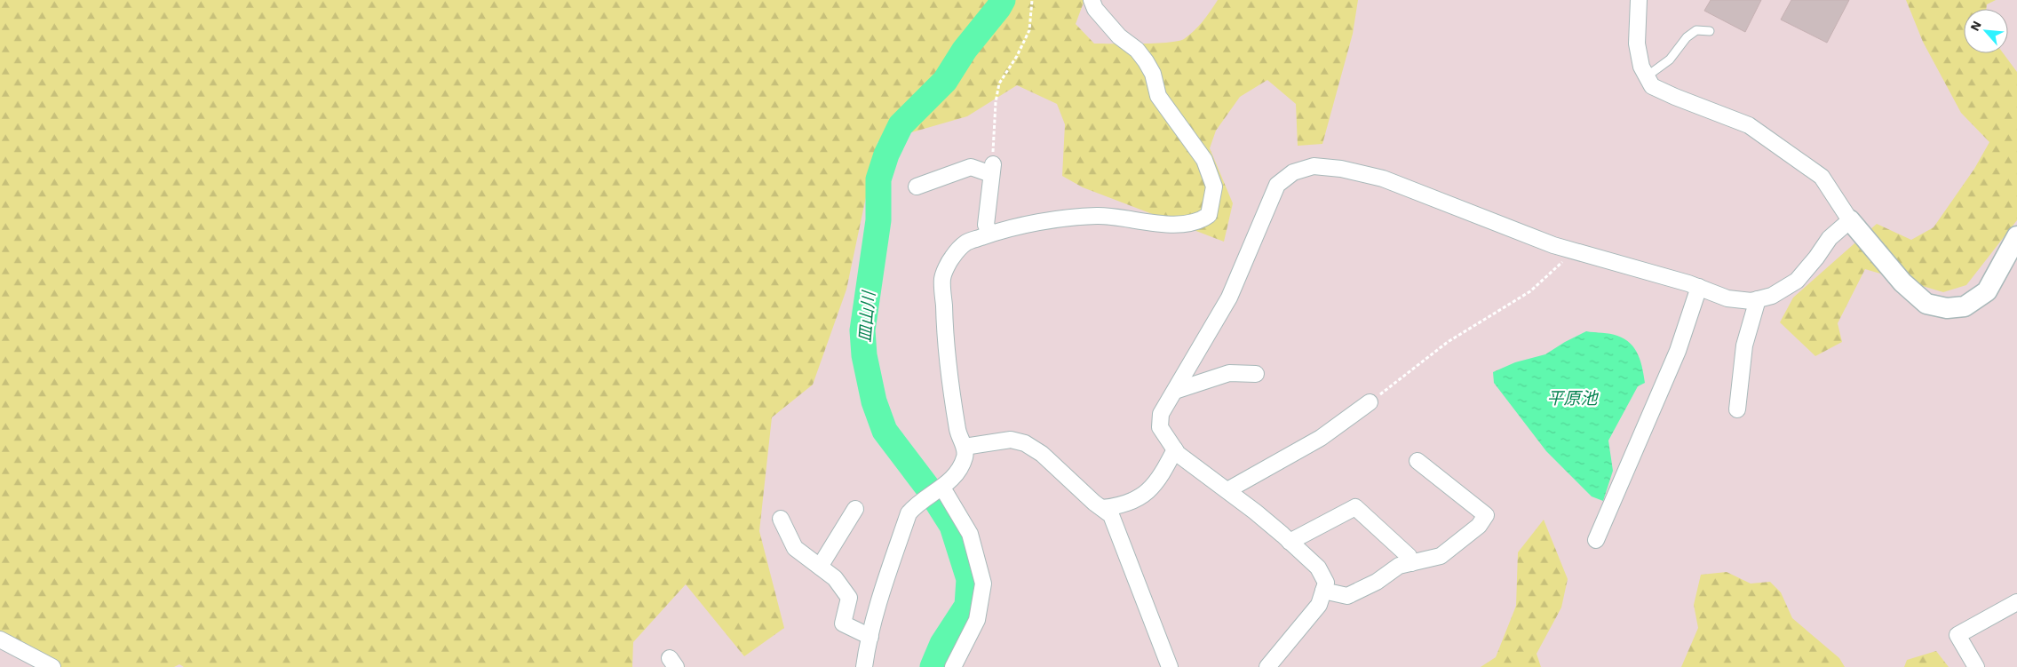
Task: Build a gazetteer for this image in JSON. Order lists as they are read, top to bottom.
{
  "water": ["皿山川", "平原池"],
  "north": "top left"
}
